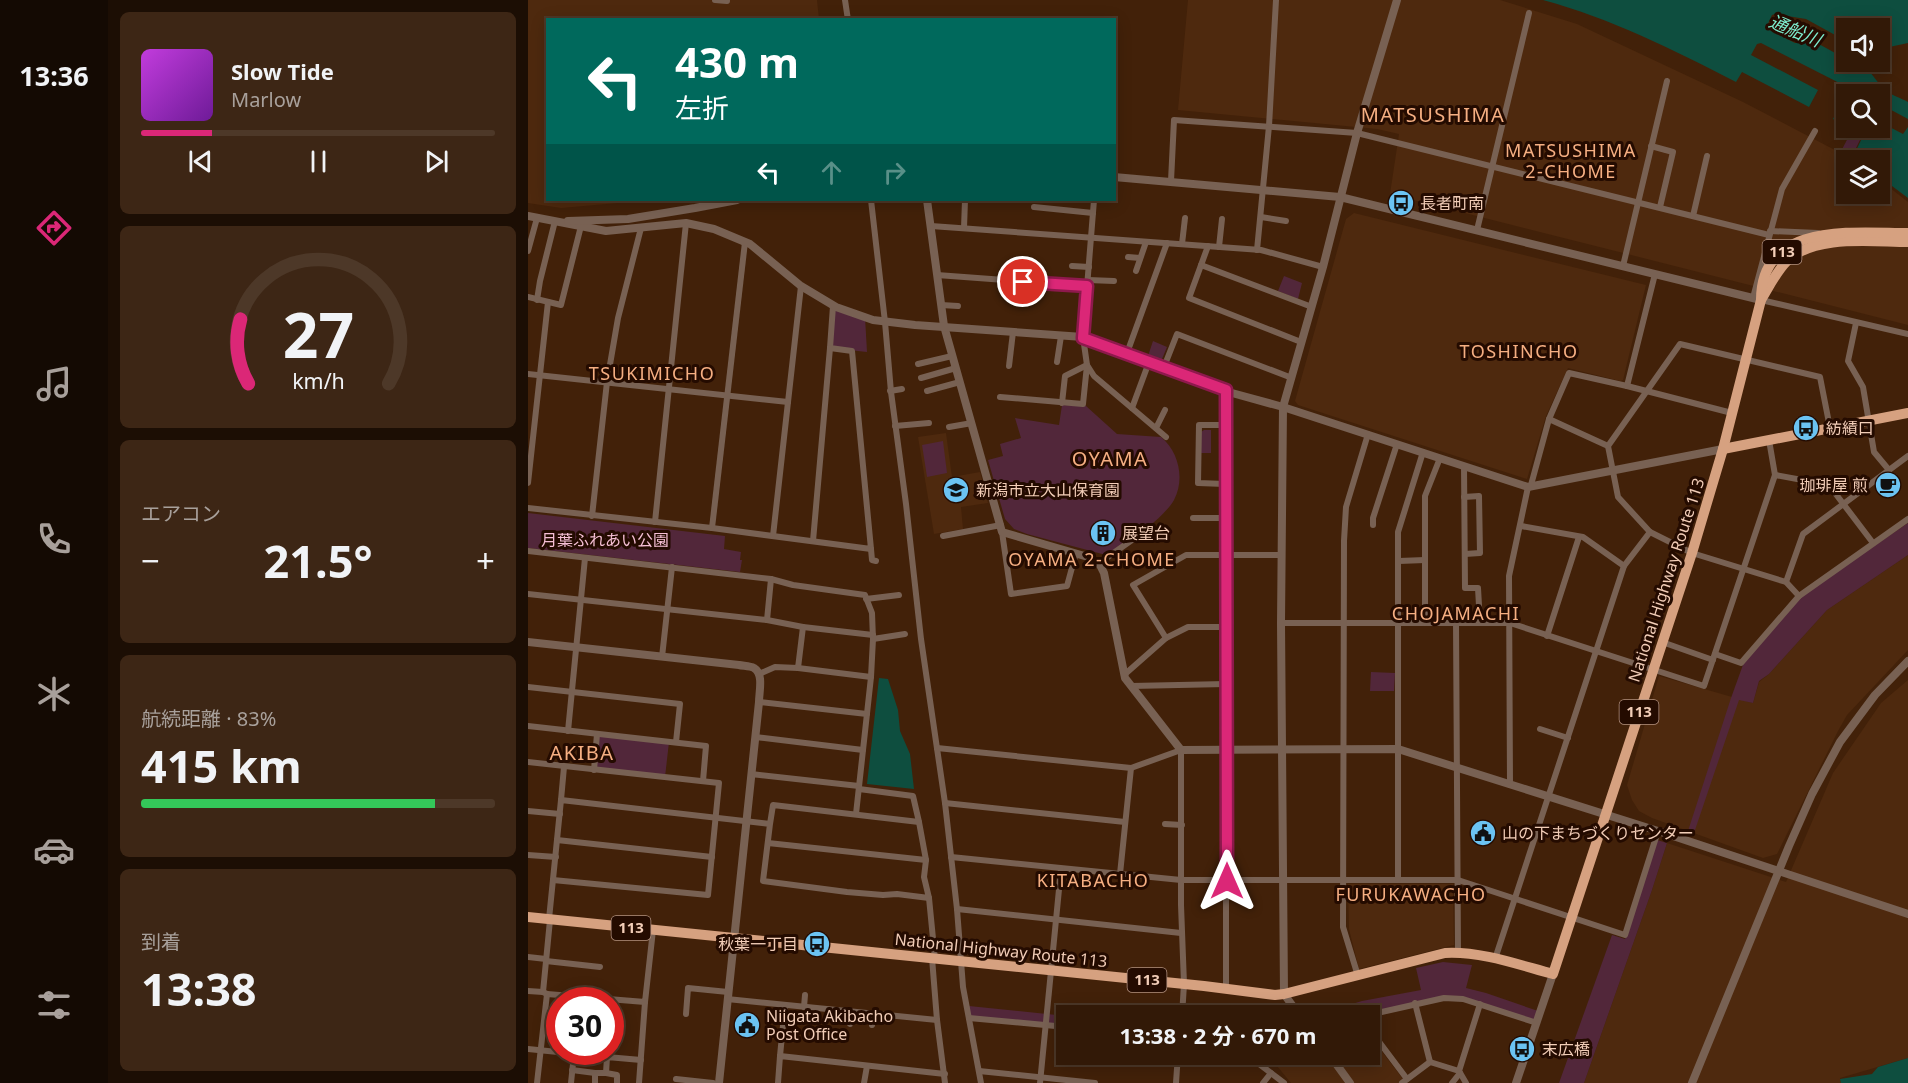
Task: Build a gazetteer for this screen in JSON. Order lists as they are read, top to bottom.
{
  "streets": {
    "highway": ["113", "National Highway Route 113"]
  },
  "crossings": [
    ["113", "National Highway Route 113"]
  ],
  "districts": [
    "MATSUSHIMA",
    "MATSUSHIMA 2-CHOME",
    "TOSHINCHO",
    "TSUKIMICHO",
    "OYAMA",
    "OYAMA 2-CHOME",
    "CHOJAMACHI",
    "AKIBA",
    "KITABACHO",
    "FURUKAWACHO"
  ],
  "water": ["通船川"],
  "parks": ["月葉ふれあい公園"],
  "places": {
    "bus stop": [
      "長者町南",
      "紡績口",
      "秋葉一丁目",
      "末広橋"
    ],
    "cafe": ["珈琲屋 煎"],
    "school or university": ["新潟市立大山保育園"],
    "building": ["展望台"],
    "public building": ["山の下まちづくりセンター", "Niigata Akibacho Post Office"]
  },
  "page": {
    "tabs": "13:36",
    "turn": ["430 m", "左折"],
    "song": ["Slow Tide", "Marlow"],
    "tile": [
      "エアコン",
      ["航続距離 · 83%", "415 km"],
      ["到着", "13:38"]
    ],
    "heat": ["−", "21.5°", "+"],
    "limit": "30",
    "trip": "13:38 · 2 分 · 670 m",
    "gauge": ["27", "km/h"]
  }
}
